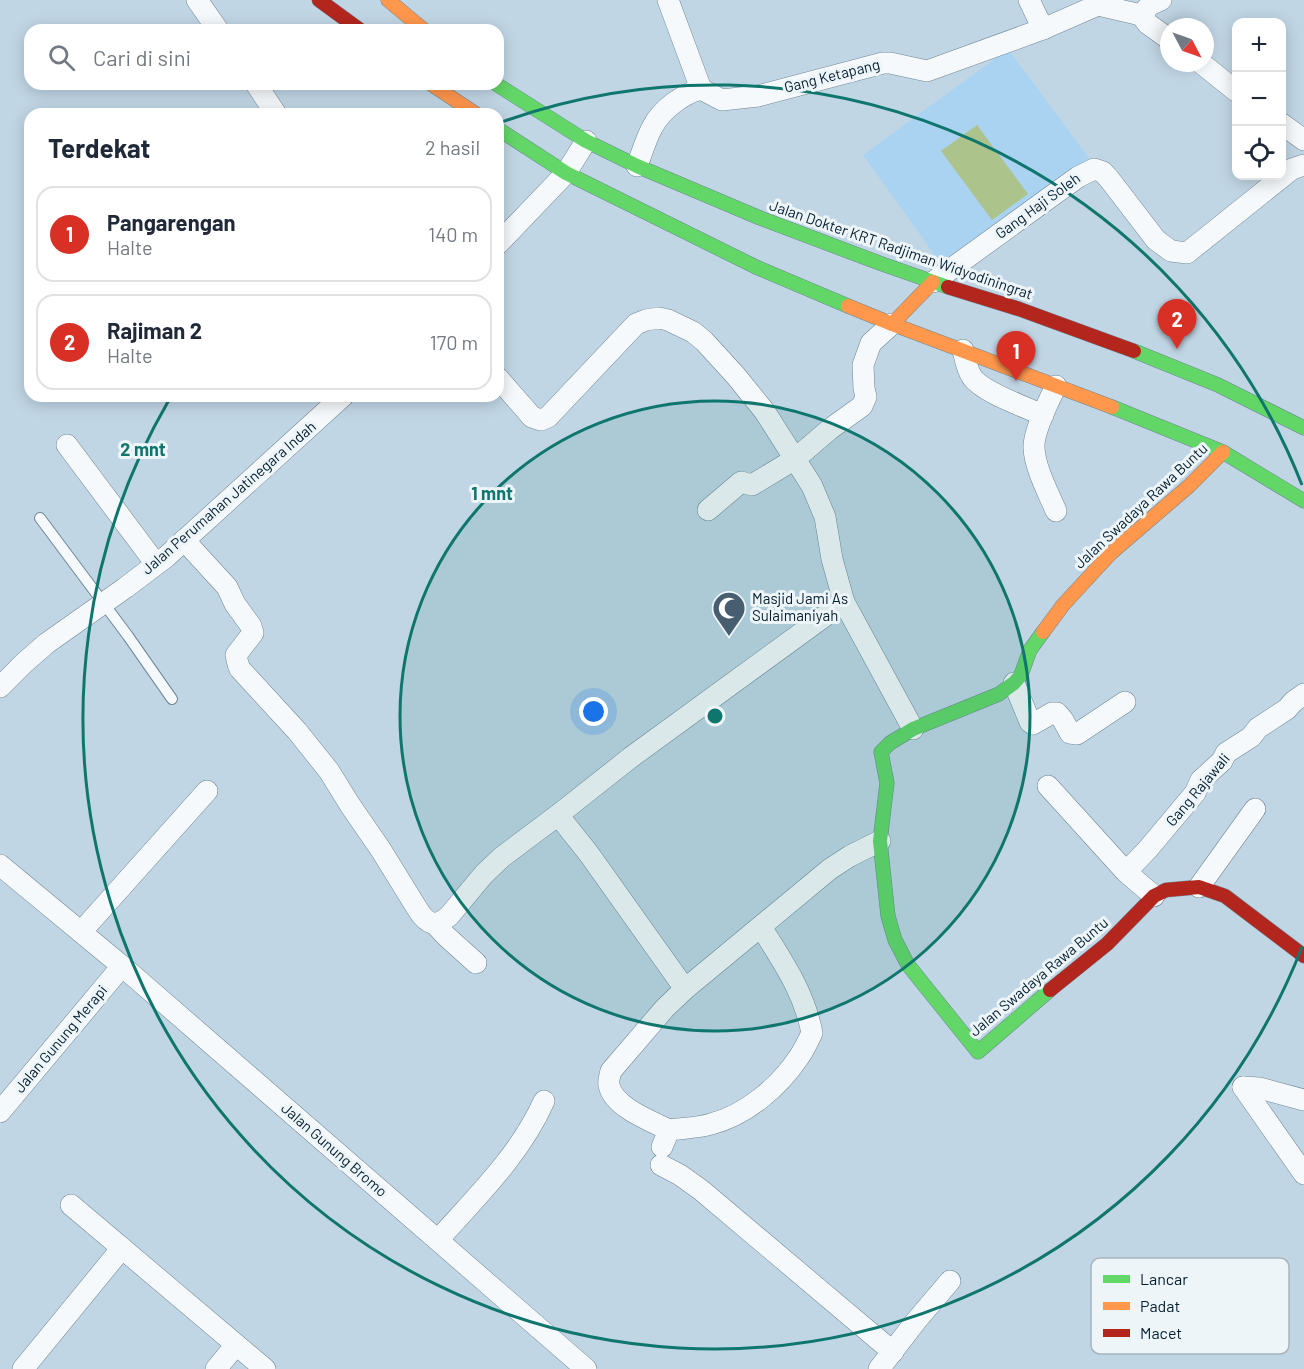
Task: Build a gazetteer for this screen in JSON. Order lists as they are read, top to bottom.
{
  "streets": {
    "main road": ["Jalan Dokter KRT Radjiman Widyodiningrat", "Jalan Swadaya Rawa Buntu"],
    "street": [
      "Gang Ketapang",
      "Gang Haji Soleh",
      "Jalan Perumahan Jatinegara Indah",
      "Gang Rajawali",
      "Jalan Gunung Merapi",
      "Jalan Gunung Bromo"
    ]
  },
  "crossings": [
    ["Gang Haji Soleh", "Jalan Dokter KRT Radjiman Widyodiningrat"],
    ["Jalan Gunung Merapi", "Jalan Gunung Bromo"]
  ],
  "places": {
    "mosque": ["Masjid Jami As Sulaimaniyah"]
  },
  "legend": ["Lancar", "Padat", "Macet"],
  "north": "bottom right",
  "page": {
    "map_buttons": ["+", "−"],
    "search": "Cari di sini",
    "heading": ["Terdekat", "2 hasil"],
    "list": [
      {
        "mark": "1",
        "name": "Pangarengan",
        "note": "Halte",
        "value": "140 m"
      },
      {
        "mark": "2",
        "name": "Rajiman 2",
        "note": "Halte",
        "value": "170 m"
      }
    ],
    "pins": ["2", "1"]
  },
  "rings": ["2 mnt", "1 mnt"]
}
